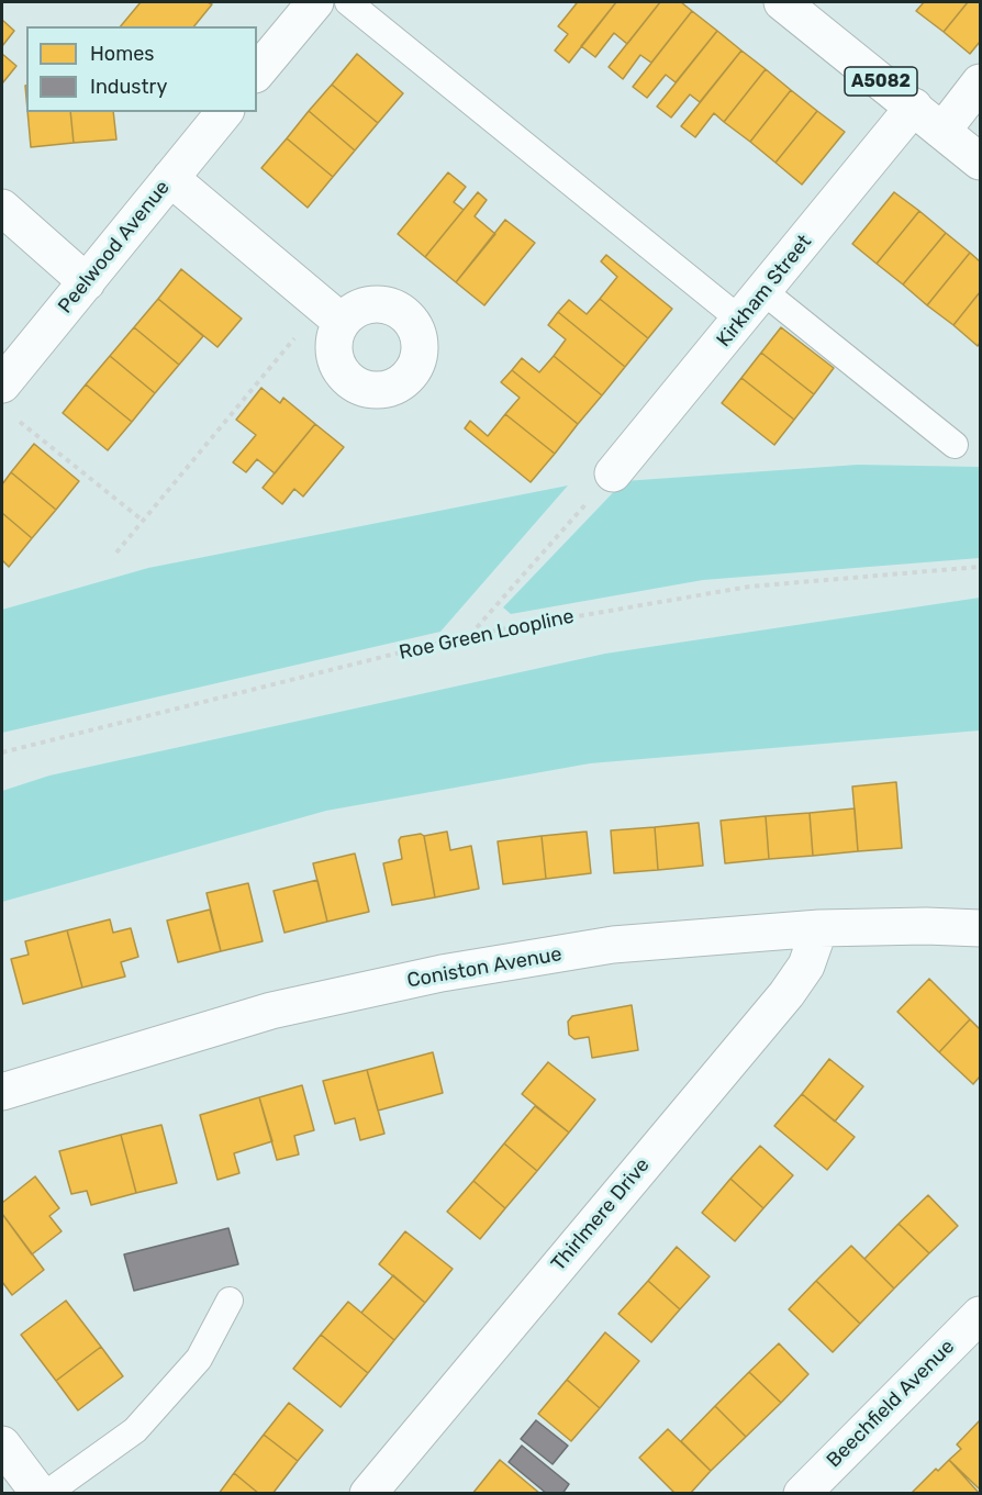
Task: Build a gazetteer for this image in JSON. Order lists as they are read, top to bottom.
{
  "streets": {
    "street": [
      "A5082",
      "Peelwood Avenue",
      "Kirkham Street",
      "Coniston Avenue",
      "Thirlmere Drive",
      "Beechfield Avenue"
    ],
    "path": ["Roe Green Loopline"]
  },
  "crossings": [
    ["A5082", "Kirkham Street"],
    ["Coniston Avenue", "Thirlmere Drive"]
  ],
  "legend": ["Homes", "Industry"]
}
